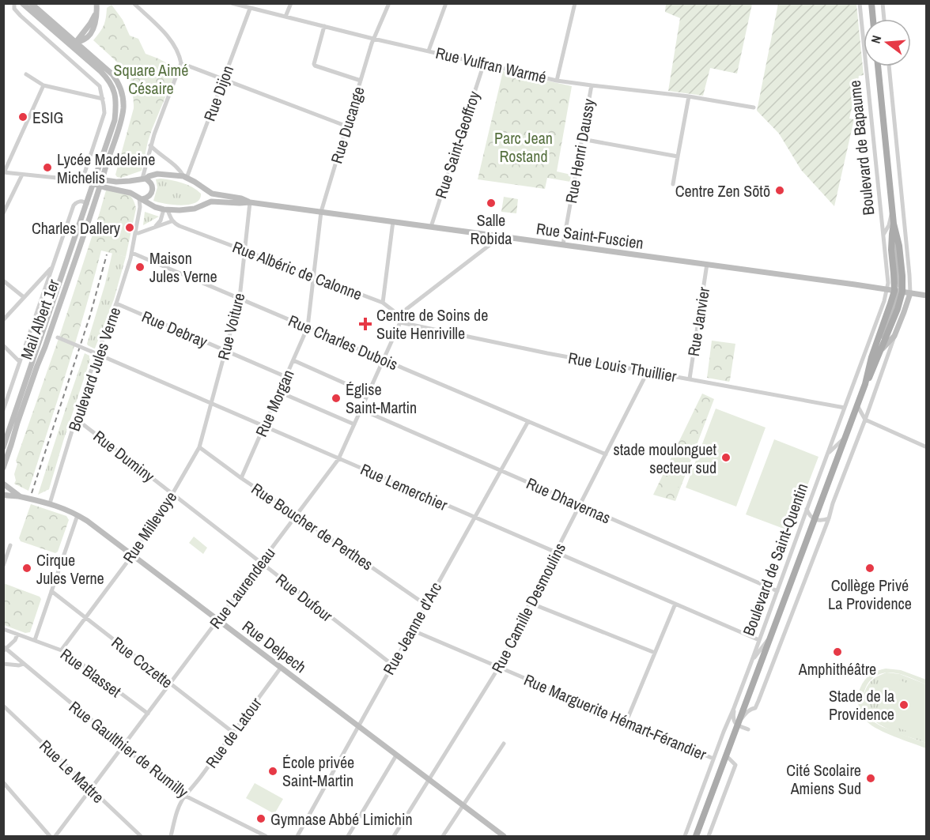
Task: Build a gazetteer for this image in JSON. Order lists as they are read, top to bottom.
{
  "streets": {
    "main road": [
      "Boulevard de Bapaume",
      "Rue Saint-Fuscien",
      "Mail Albert 1er",
      "Boulevard de Saint-Quentin",
      "Rue Delpech"
    ],
    "street": [
      "Rue Vulfran Warmé",
      "Rue Dijon",
      "Rue Ducange",
      "Rue Saint-Geoffroy",
      "Rue Henri Daussy",
      "Rue Albéric de Calonne",
      "Rue Janvier",
      "Rue Voiture",
      "Rue Debray",
      "Rue Charles Dubois",
      "Rue Louis Thuillier",
      "Boulevard Jules Verne",
      "Rue Morgan",
      "Rue Duminy",
      "Rue Lemerchier",
      "Rue Dhavernas",
      "Rue Boucher de Perthes",
      "Rue Millevoye",
      "Rue Laurendeau",
      "Rue Dufour",
      "Rue Camille Desmoulins",
      "Rue Jeanne d'Arc",
      "Rue Cozette",
      "Rue Blasset",
      "Rue Marguerite Hémart-Férandier",
      "Rue de Latour",
      "Rue Gaulthier de Rumilly",
      "Rue Le Mattre"
    ]
  },
  "crossings": [
    ["Rue Vulfran Warmé", "Rue Dijon"],
    ["Rue Vulfran Warmé", "Rue Ducange"],
    ["Rue Vulfran Warmé", "Rue Saint-Geoffroy"],
    ["Rue Vulfran Warmé", "Rue Henri Daussy"],
    ["Rue Dijon", "Rue Saint-Fuscien"],
    ["Rue Ducange", "Rue Saint-Fuscien"],
    ["Rue Ducange", "Rue Albéric de Calonne"],
    ["Rue Ducange", "Rue Morgan"],
    ["Rue Saint-Geoffroy", "Rue Saint-Fuscien"],
    ["Boulevard de Bapaume", "Rue Saint-Fuscien"],
    ["Boulevard de Bapaume", "Boulevard de Saint-Quentin"],
    ["Rue Henri Daussy", "Rue Saint-Fuscien"],
    ["Rue Saint-Fuscien", "Rue Janvier"],
    ["Rue Saint-Fuscien", "Rue Voiture"],
    ["Rue Saint-Fuscien", "Boulevard de Saint-Quentin"],
    ["Rue Albéric de Calonne", "Rue Voiture"],
    ["Rue Albéric de Calonne", "Rue Morgan"],
    ["Mail Albert 1er", "Rue Lemerchier"],
    ["Rue Janvier", "Rue Louis Thuillier"],
    ["Rue Voiture", "Rue Debray"],
    ["Rue Voiture", "Rue Charles Dubois"],
    ["Rue Voiture", "Rue Lemerchier"],
    ["Rue Voiture", "Rue Boucher de Perthes"],
    ["Rue Voiture", "Rue Millevoye"],
    ["Rue Debray", "Boulevard Jules Verne"],
    ["Rue Debray", "Rue Morgan"],
    ["Rue Charles Dubois", "Boulevard Jules Verne"],
    ["Rue Charles Dubois", "Rue Morgan"],
    ["Rue Charles Dubois", "Rue Laurendeau"],
    ["Rue Charles Dubois", "Rue Camille Desmoulins"],
    ["Rue Charles Dubois", "Rue Jeanne d'Arc"],
    ["Rue Louis Thuillier", "Boulevard de Saint-Quentin"],
    ["Rue Louis Thuillier", "Rue Laurendeau"],
    ["Rue Louis Thuillier", "Rue Camille Desmoulins"],
    ["Boulevard Jules Verne", "Rue Duminy"],
    ["Boulevard Jules Verne", "Rue Lemerchier"],
    ["Boulevard Jules Verne", "Rue Delpech"],
    ["Rue Morgan", "Rue Lemerchier"],
    ["Rue Morgan", "Rue Boucher de Perthes"],
    ["Rue Duminy", "Rue Millevoye"],
    ["Rue Duminy", "Rue Dufour"],
    ["Rue Lemerchier", "Boulevard de Saint-Quentin"],
    ["Rue Lemerchier", "Rue Laurendeau"],
    ["Rue Lemerchier", "Rue Camille Desmoulins"],
    ["Rue Lemerchier", "Rue Jeanne d'Arc"],
    ["Rue Dhavernas", "Boulevard de Saint-Quentin"],
    ["Rue Dhavernas", "Rue Laurendeau"],
    ["Rue Dhavernas", "Rue Camille Desmoulins"],
    ["Rue Dhavernas", "Rue Jeanne d'Arc"],
    ["Rue Boucher de Perthes", "Rue Millevoye"],
    ["Rue Boucher de Perthes", "Rue Laurendeau"],
    ["Rue Boucher de Perthes", "Rue Jeanne d'Arc"],
    ["Rue Millevoye", "Rue Dufour"],
    ["Rue Millevoye", "Rue Delpech"],
    ["Rue Millevoye", "Rue Cozette"],
    ["Rue Millevoye", "Rue Blasset"],
    ["Boulevard de Saint-Quentin", "Rue Marguerite Hémart-Férandier"],
    ["Rue Laurendeau", "Rue Dufour"],
    ["Rue Laurendeau", "Rue Delpech"],
    ["Rue Laurendeau", "Rue Cozette"],
    ["Rue Laurendeau", "Rue Blasset"],
    ["Rue Laurendeau", "Rue Gaulthier de Rumilly"],
    ["Rue Laurendeau", "Rue Le Mattre"],
    ["Rue Dufour", "Rue Jeanne d'Arc"],
    ["Rue Camille Desmoulins", "Rue Delpech"],
    ["Rue Camille Desmoulins", "Rue Marguerite Hémart-Férandier"],
    ["Rue Jeanne d'Arc", "Rue Delpech"],
    ["Rue Jeanne d'Arc", "Rue Marguerite Hémart-Férandier"],
    ["Rue Delpech", "Rue de Latour"],
    ["Rue Cozette", "Rue de Latour"],
    ["Rue de Latour", "Rue Gaulthier de Rumilly"]
  ],
  "parks": ["Square Aimé Césaire", "Parc Jean Rostand"],
  "places": {
    "other": [
      "ESIG",
      "Lycée Madeleine Michelis",
      "Centre Zen Sōtō",
      "Salle Robida",
      "Charles Dallery",
      "Maison Jules Verne",
      "Église Saint-Martin",
      "stade moulonguet secteur sud",
      "Cirque Jules Verne",
      "Collège Privé La Providence",
      "Amphithéâtre",
      "Stade de la Providence",
      "École privée Saint-Martin",
      "Cité Scolaire Amiens Sud",
      "Gymnase Abbé Limichin"
    ],
    "health": ["Centre de Soins de Suite Henriville"]
  },
  "north": "left"
}
